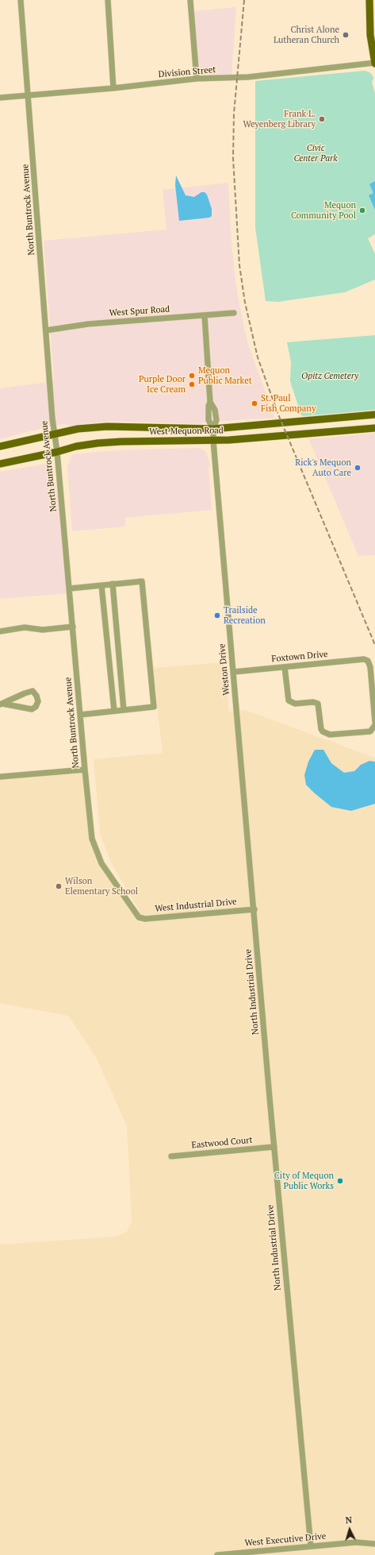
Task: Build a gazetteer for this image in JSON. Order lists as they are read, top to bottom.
{
  "streets": {
    "main road": ["West Mequon Road"],
    "street": [
      "Division Street",
      "North Buntrock Avenue",
      "West Spur Road",
      "Foxtown Drive",
      "Weston Drive",
      "West Industrial Drive",
      "North Industrial Drive",
      "Eastwood Court",
      "West Executive Drive"
    ]
  },
  "crossings": [
    ["Division Street", "North Buntrock Avenue"],
    ["North Buntrock Avenue", "West Spur Road"],
    ["North Buntrock Avenue", "West Mequon Road"],
    ["North Buntrock Avenue", "West Industrial Drive"],
    ["West Spur Road", "Weston Drive"],
    ["West Mequon Road", "Weston Drive"],
    ["Foxtown Drive", "Weston Drive"],
    ["Weston Drive", "West Industrial Drive"],
    ["Weston Drive", "North Industrial Drive"],
    ["West Industrial Drive", "North Industrial Drive"],
    ["North Industrial Drive", "Eastwood Court"],
    ["North Industrial Drive", "West Executive Drive"]
  ],
  "parks": ["Civic Center Park", "Opitz Cemetery"],
  "places": [
    "Christ Alone Lutheran Church",
    "Frank L. Weyenberg Library",
    "Mequon Community Pool",
    "Mequon Public Market",
    "Purple Door Ice Cream",
    "St. Paul Fish Company",
    "Rick's Mequon Auto Care",
    "Trailside Recreation",
    "Wilson Elementary School",
    "City of Mequon Public Works"
  ],
  "north": "top"
}
